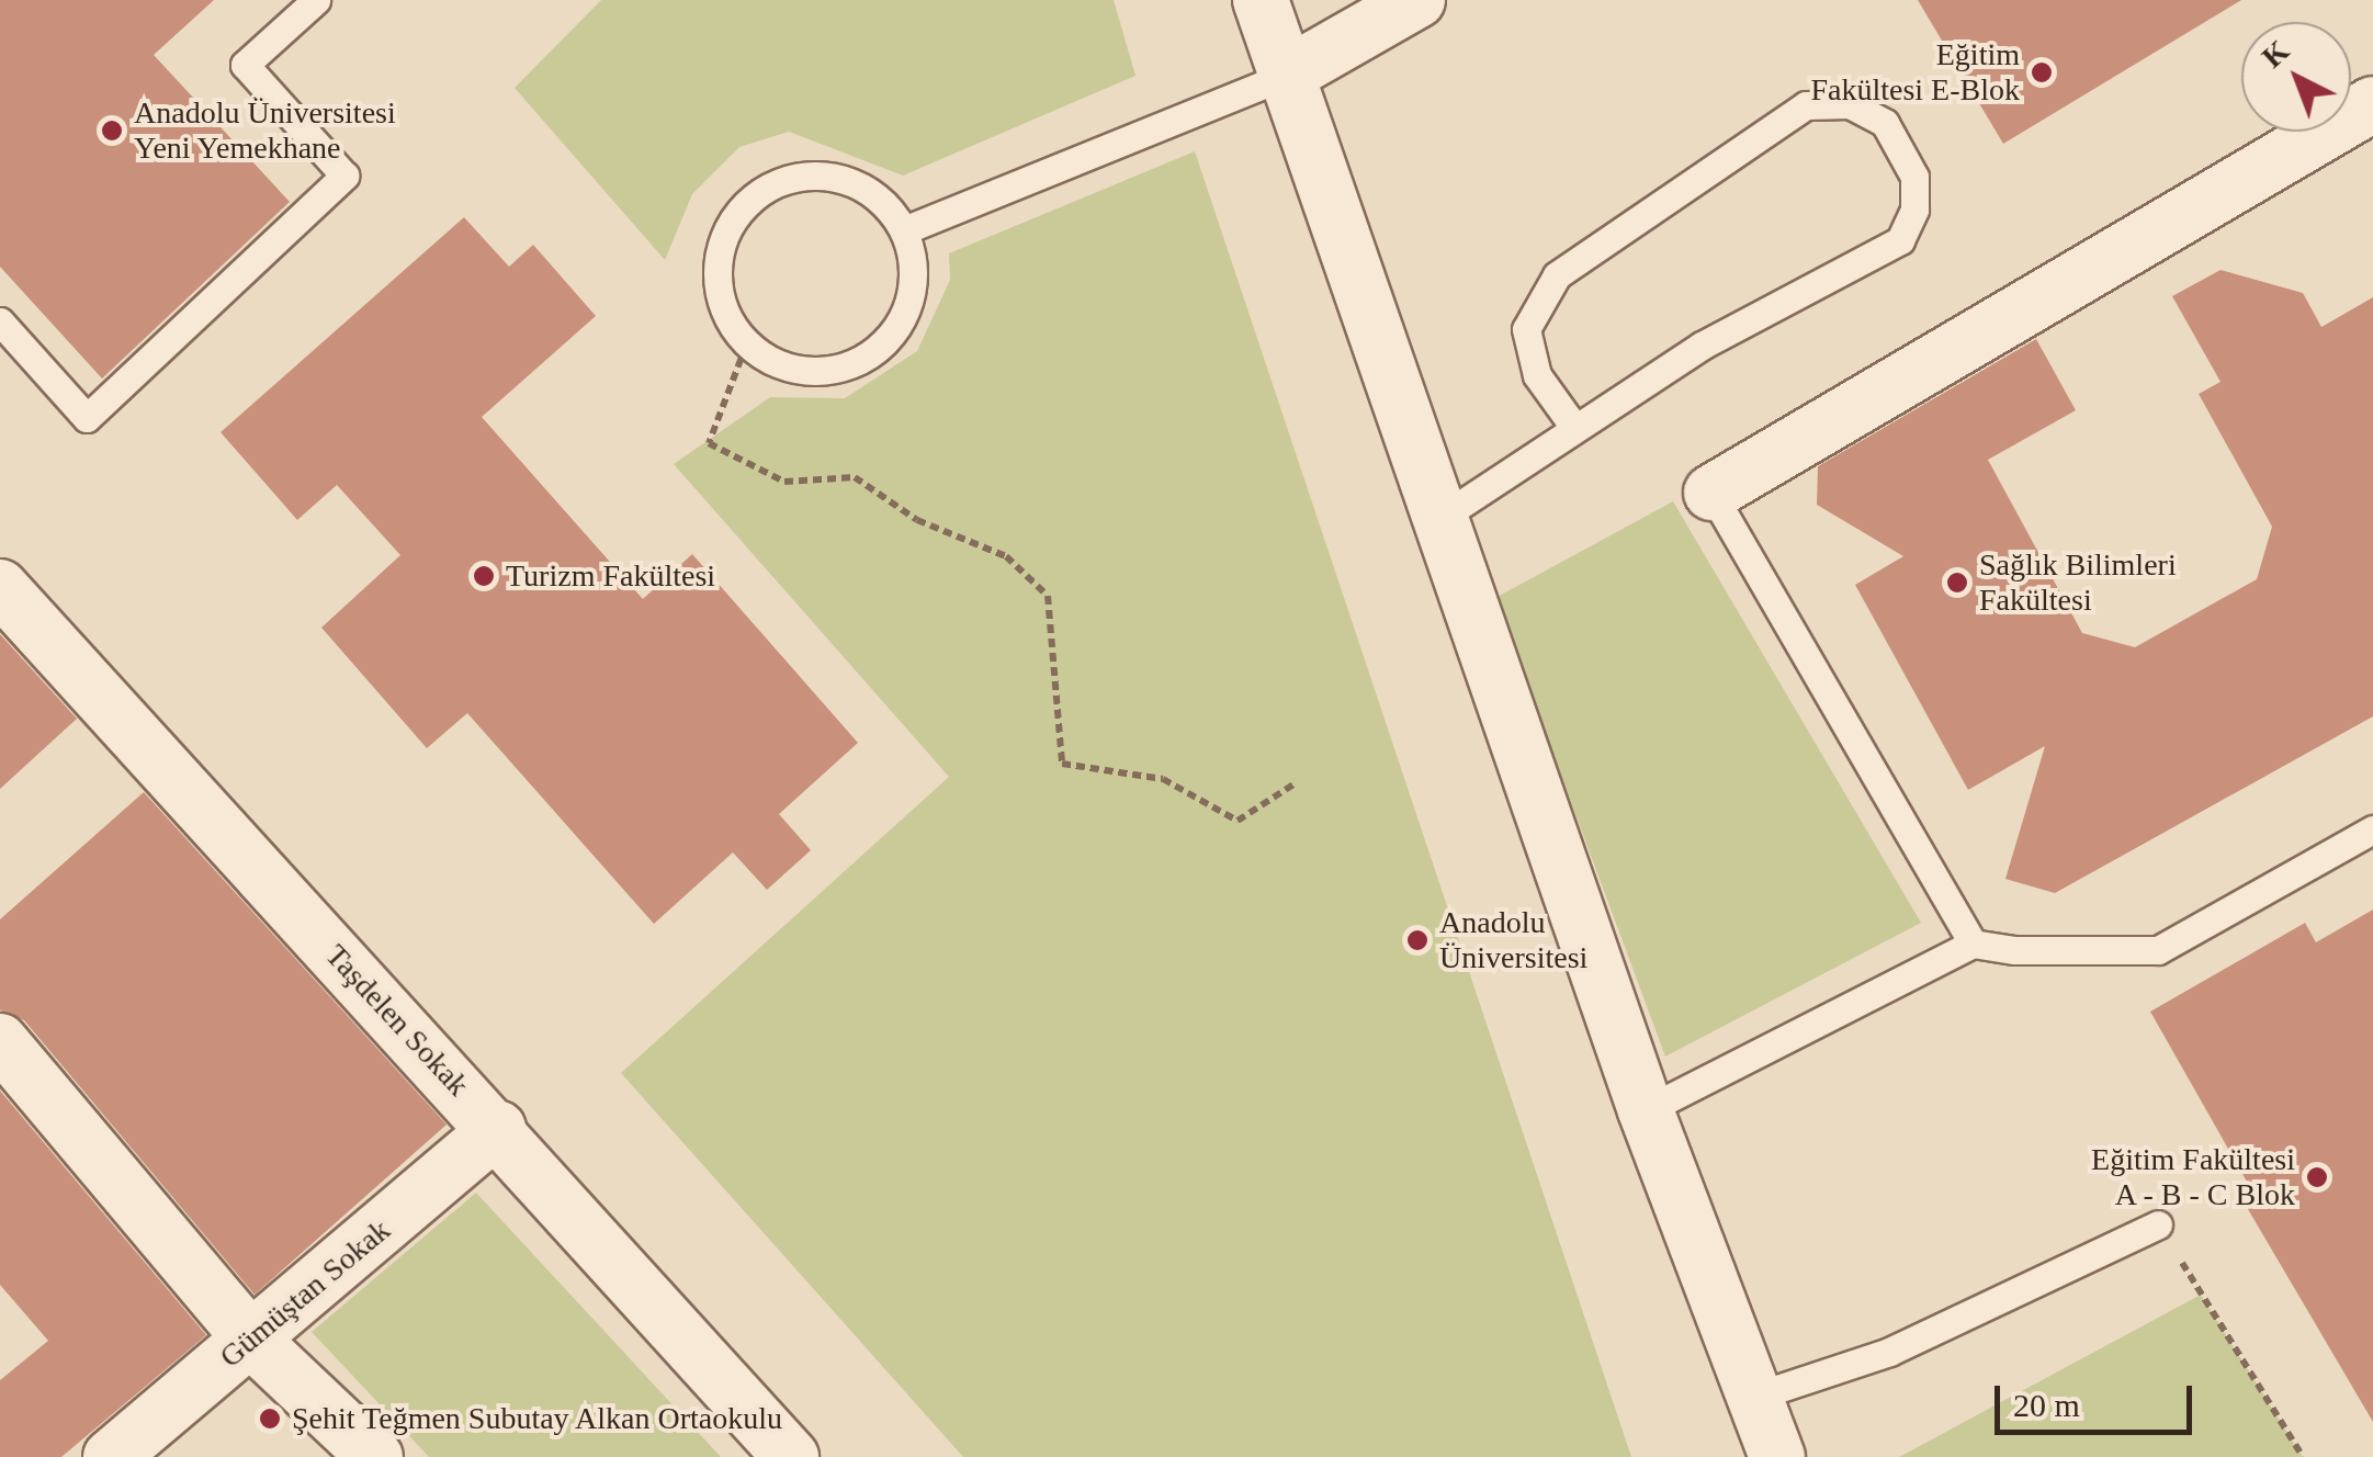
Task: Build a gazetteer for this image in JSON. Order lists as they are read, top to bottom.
{
  "streets": {
    "street": ["Taşdelen Sokak", "Gümüştan Sokak"]
  },
  "crossings": [
    ["Taşdelen Sokak", "Gümüştan Sokak"]
  ],
  "places": [
    "Eğitim Fakültesi E-Blok",
    "Anadolu Üniversitesi Yeni Yemekhane",
    "Turizm Fakültesi",
    "Sağlık Bilimleri Fakültesi",
    "Anadolu Üniversitesi",
    "Eğitim Fakültesi A - B - C Blok",
    "Şehit Teğmen Subutay Alkan Ortaokulu"
  ],
  "scale_bar": "20 m",
  "north": "top left"
}
